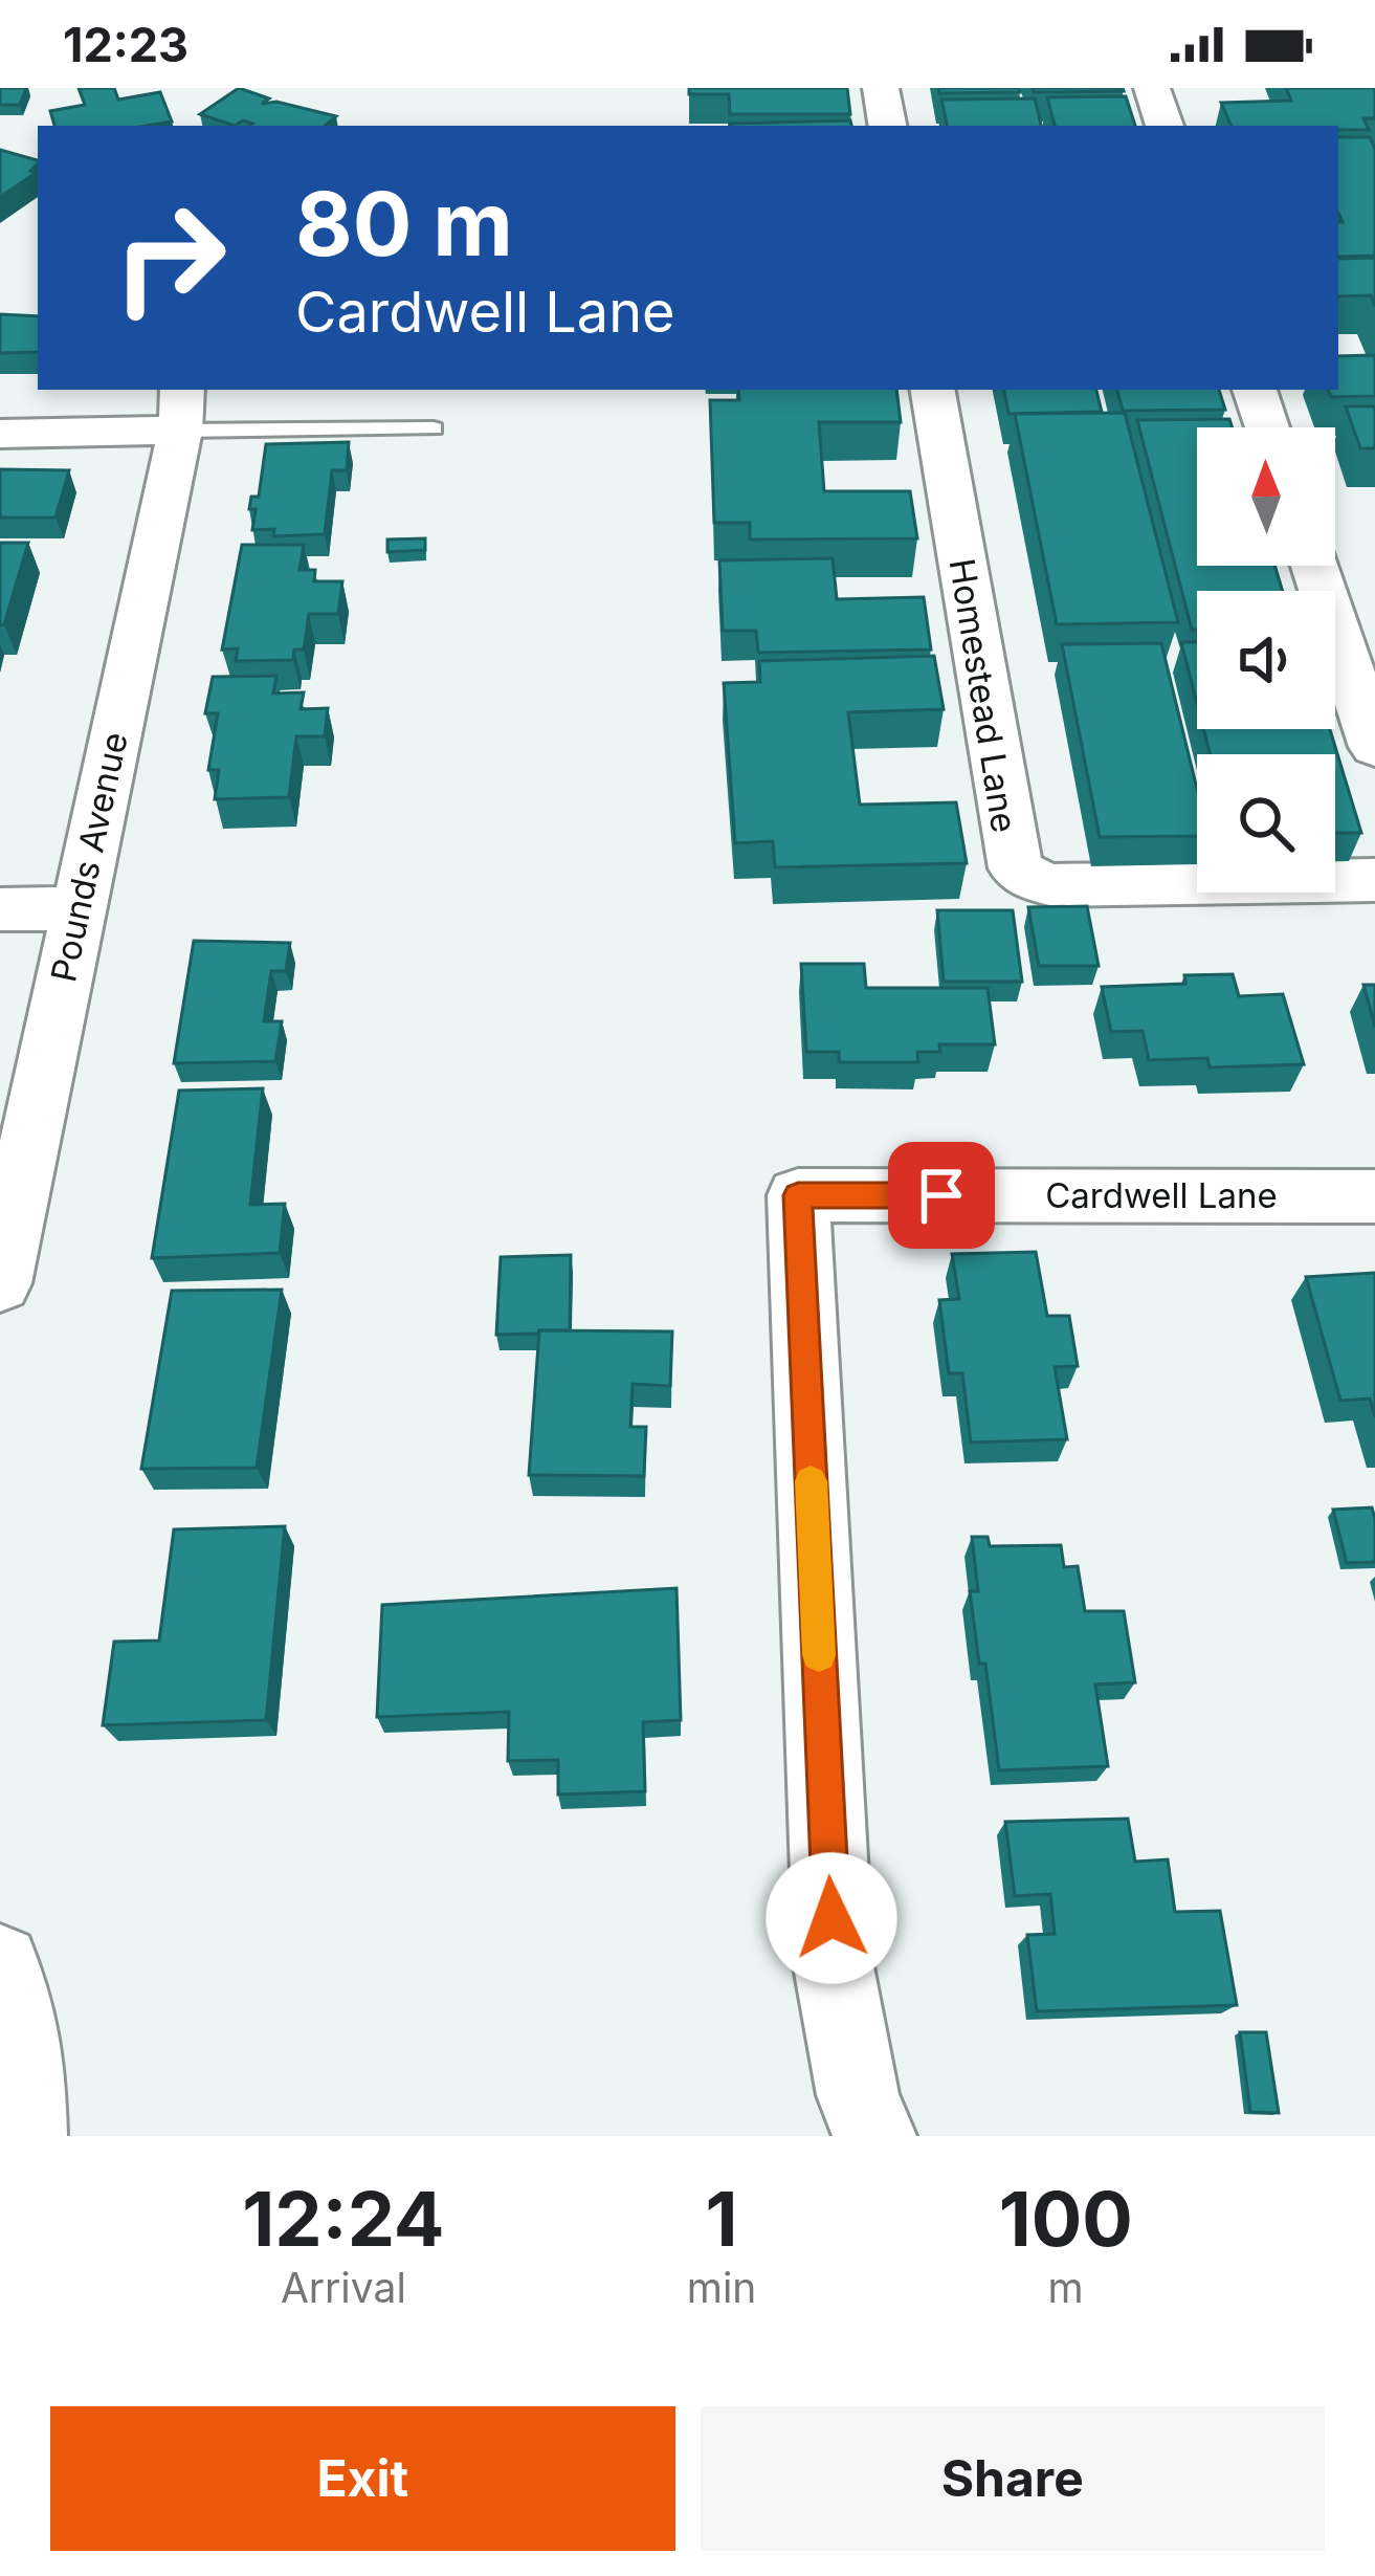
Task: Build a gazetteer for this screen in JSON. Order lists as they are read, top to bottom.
{
  "streets": {
    "street": ["Homestead Lane", "Pounds Avenue", "Cardwell Lane"]
  },
  "north": "top",
  "page": {
    "status": "12:23",
    "turn": ["80 m", "Cardwell Lane"],
    "eta": [
      "12:24",
      "Arrival",
      "1",
      "min",
      "100",
      "m"
    ],
    "buttons": ["Exit", "Share"]
  }
}
